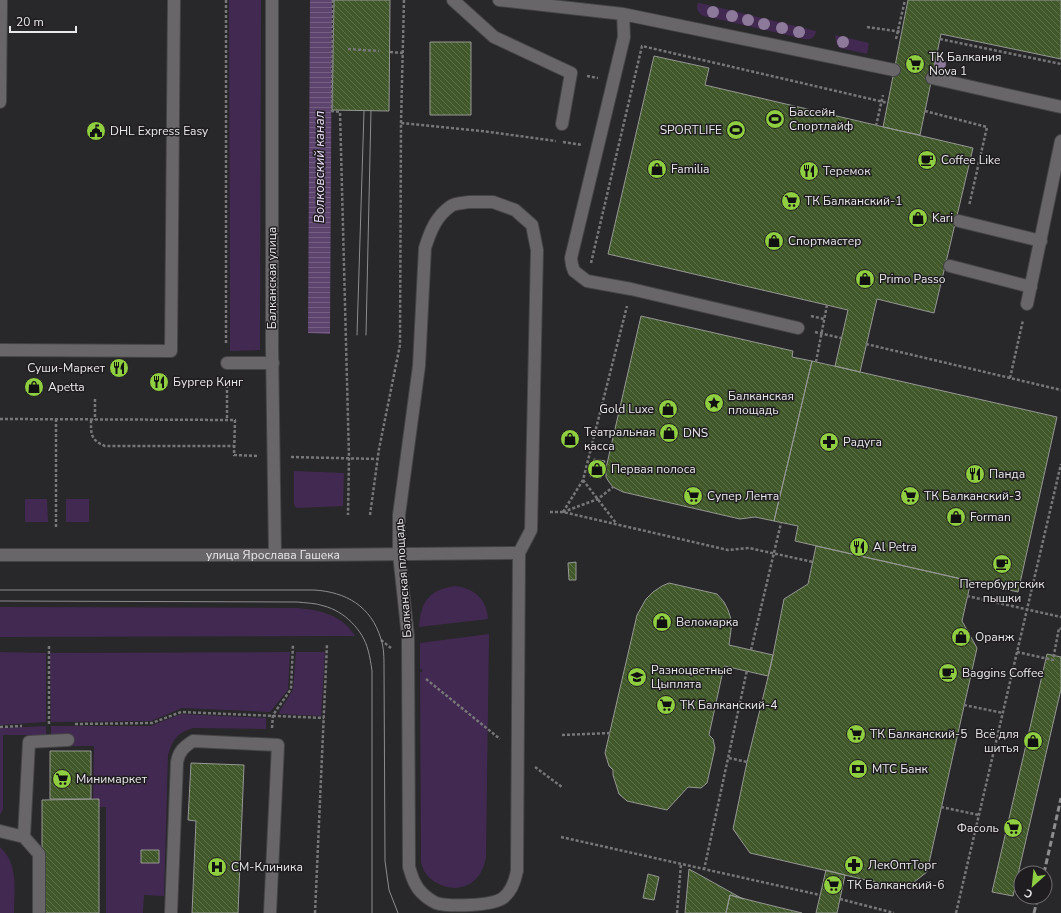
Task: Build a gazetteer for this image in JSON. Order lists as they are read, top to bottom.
{
  "streets": {
    "street": ["Балканская улица", "улица Ярослава Гашека", "Балканская площадь"]
  },
  "crossings": [
    ["Балканская улица", "улица Ярослава Гашека"],
    ["улица Ярослава Гашека", "Балканская площадь"]
  ],
  "water": ["Волковский канал"],
  "places": {
    "supermarket": [
      "ТК Балкания Nova 1",
      "ТК Балканский-1",
      "Супер Лента",
      "ТК Балканский-3",
      "ТК Балканский-4",
      "ТК Балканский-5",
      "Минимаркет",
      "Фасоль",
      "ТК Балканский-6"
    ],
    "sports": ["Бассейн Спортлайф", "SPORTLIFE"],
    "public building": ["DHL Express Easy"],
    "cafe": ["Coffee Like", "Петербургскик пышки", "Baggins Coffee"],
    "shop": [
      "Familia",
      "Kari",
      "Спортмастер",
      "Primo Passo",
      "Apetta",
      "Gold Luxe",
      "DNS",
      "Театральная касса",
      "Первая полоса",
      "Forman",
      "Веломарка",
      "Оранж",
      "Всё для шитья"
    ],
    "restaurant": [
      "Теремок",
      "Суши-Маркет",
      "Бургер Кинг",
      "Панда",
      "Al Petra"
    ],
    "place": ["Балканская площадь"],
    "pharmacy": ["Радуга", "ЛекОптТорг"],
    "school or university": ["Разноцветные Цыплята"],
    "bank": ["МТС Банк"],
    "hospital": ["СМ-Клиника"]
  },
  "scale_bar": "20 m",
  "north": "bottom left"
}
